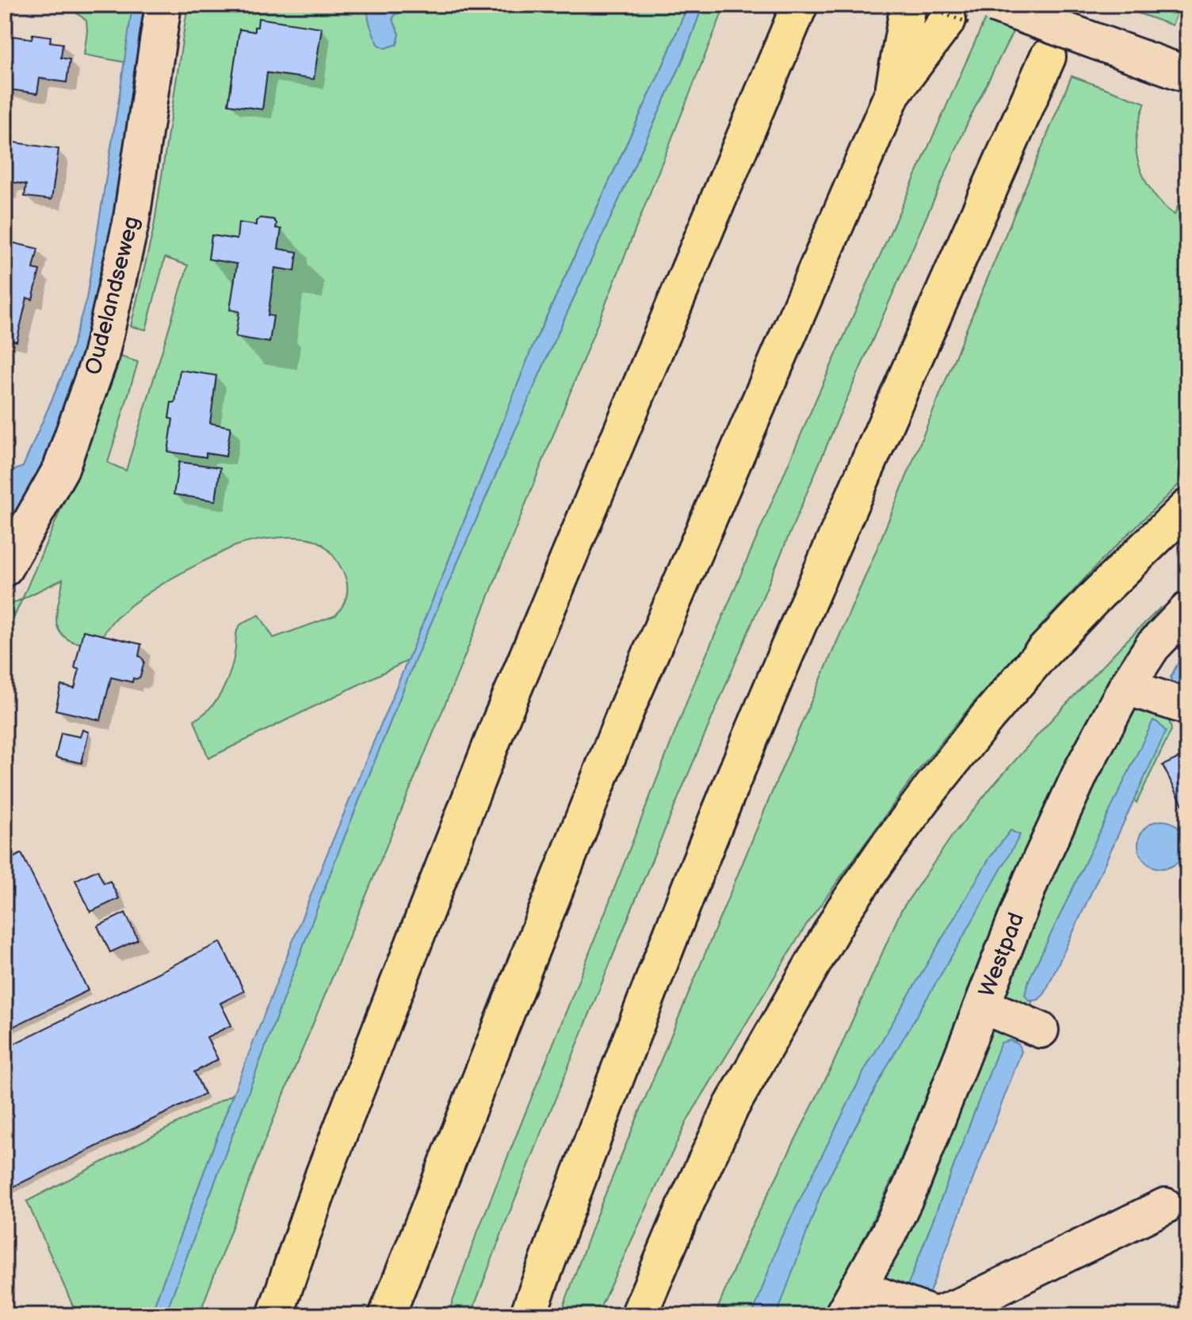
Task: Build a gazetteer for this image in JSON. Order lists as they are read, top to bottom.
{
  "streets": {
    "street": ["Oudelandseweg", "Westpad"]
  }
}
